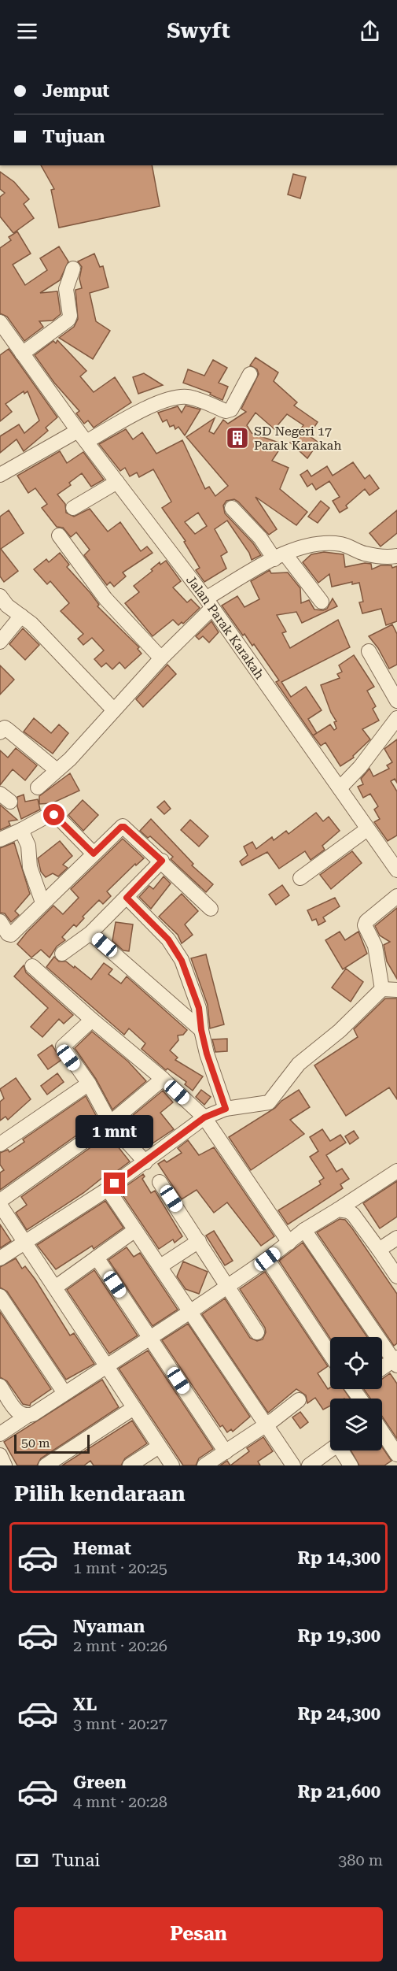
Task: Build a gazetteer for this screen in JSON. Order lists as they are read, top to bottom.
{
  "streets": {
    "street": ["Jalan Parak Karakah"]
  },
  "places": {
    "building": ["SD Negeri 17 Parak Karakah"]
  },
  "scale_bar": "50 m",
  "page": {
    "header": "Swyft",
    "banner": ["Jemput", "Tujuan"],
    "bubble": "1 mnt",
    "scale": "50 m",
    "heading": "Pilih kendaraan",
    "list": [
      {
        "name": "Hemat",
        "note": "1 mnt · 20:25",
        "value": "Rp 14,300"
      },
      {
        "name": "Nyaman",
        "note": "2 mnt · 20:26",
        "value": "Rp 19,300"
      },
      {
        "name": "XL",
        "note": "3 mnt · 20:27",
        "value": "Rp 24,300"
      },
      {
        "name": "Green",
        "note": "4 mnt · 20:28",
        "value": "Rp 21,600"
      }
    ],
    "pay": ["Tunai", "380 m"],
    "buttons": "Pesan"
  }
}
